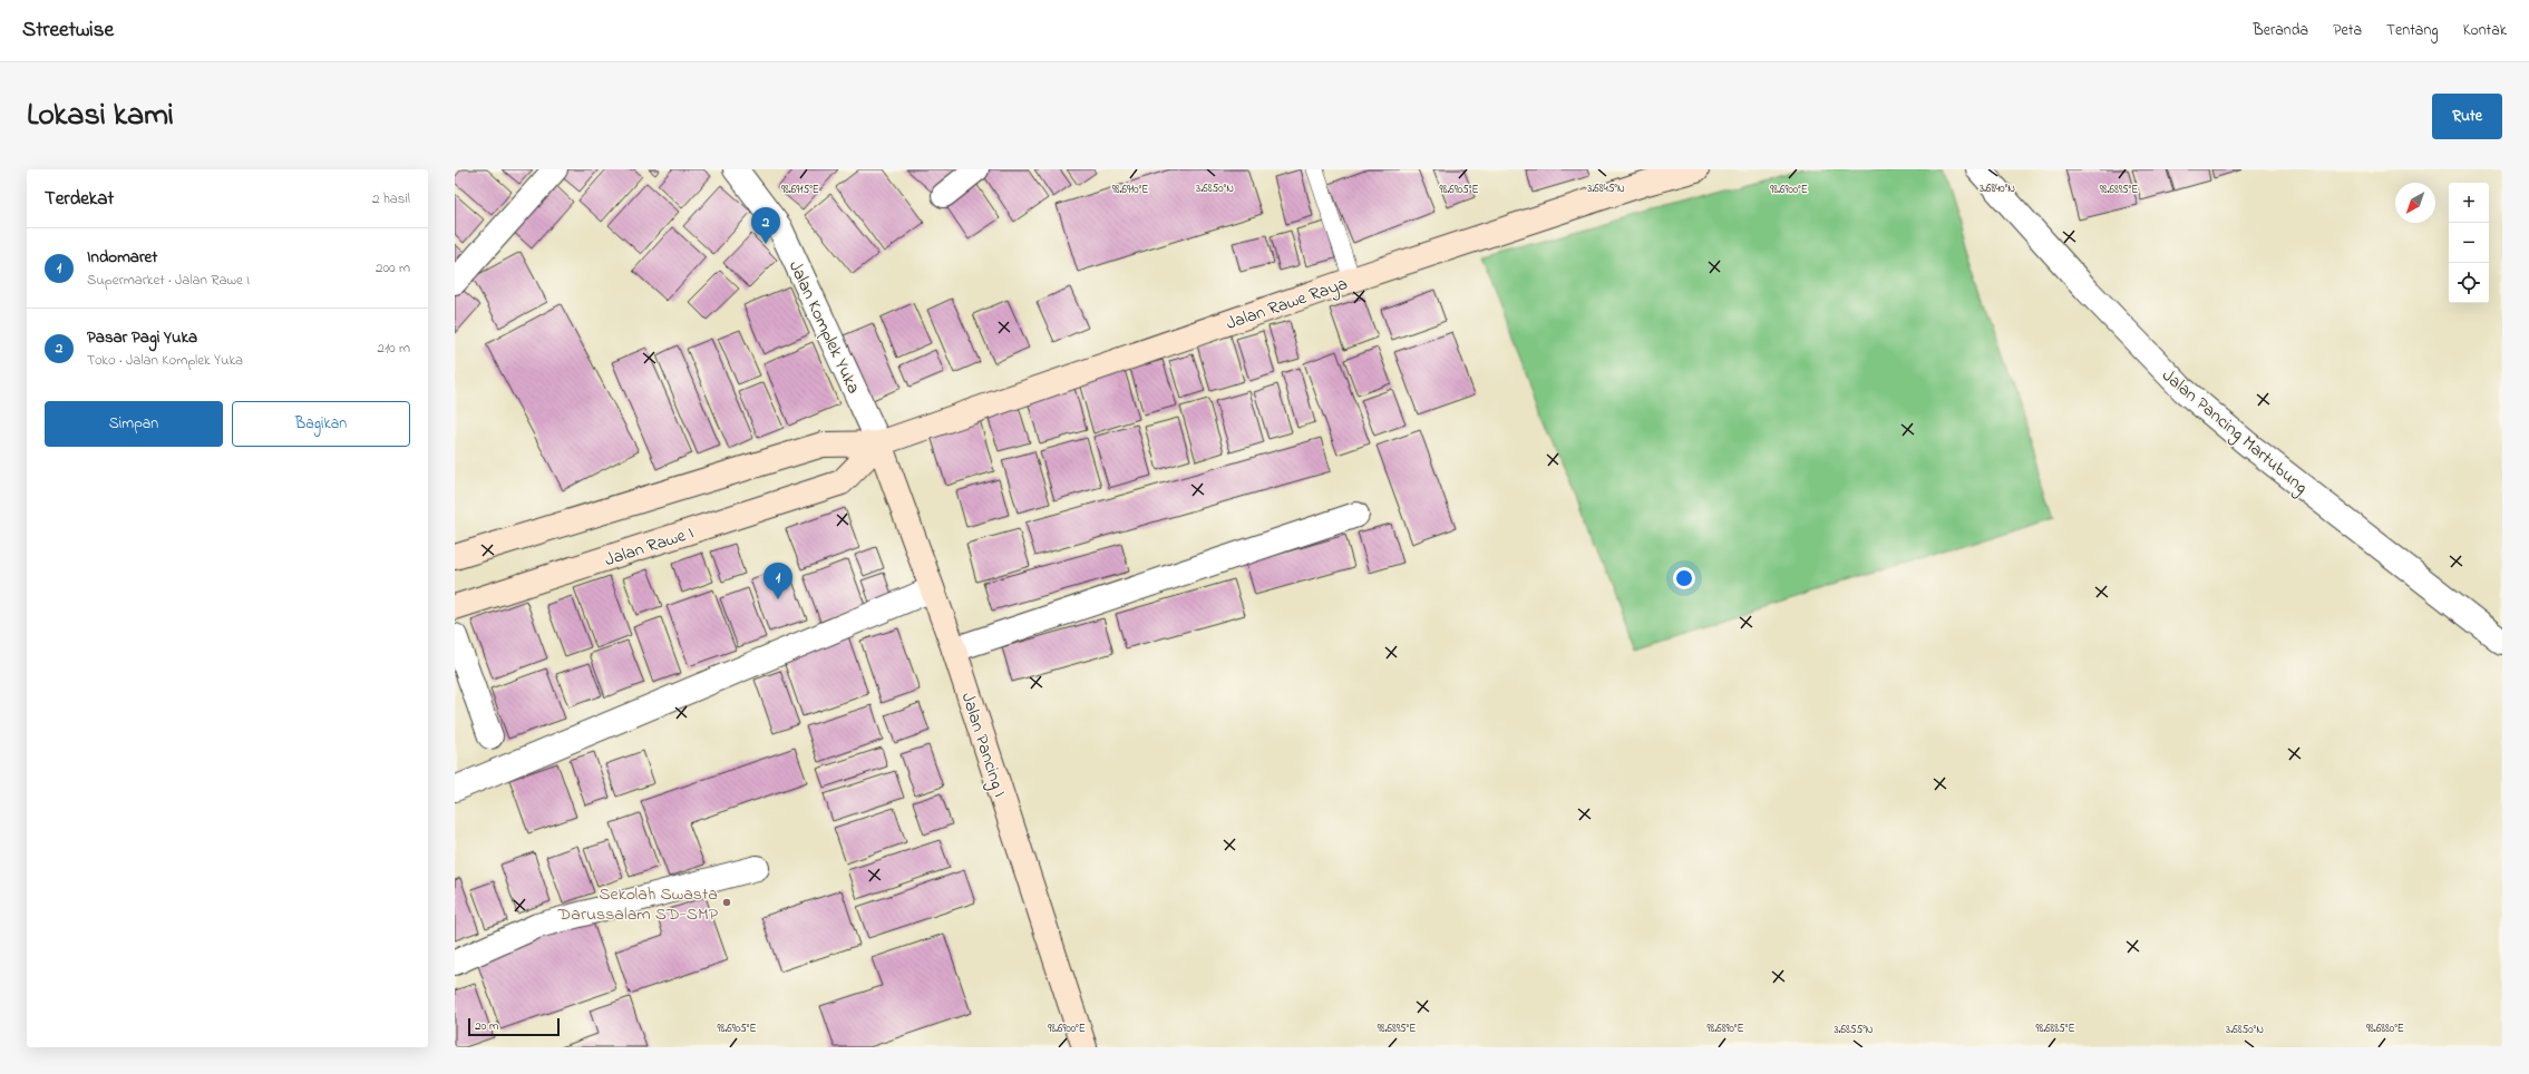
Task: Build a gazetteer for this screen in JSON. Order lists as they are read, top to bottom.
{
  "streets": {
    "main road": ["Jalan Rawe Raya", "Jalan Rawe I", "Jalan Pancing I"],
    "street": ["Jalan Komplek Yuka", "Jalan Pancing Martubung"]
  },
  "crossings": [
    ["Jalan Rawe Raya", "Jalan Komplek Yuka"],
    ["Jalan Rawe Raya", "Jalan Rawe I"],
    ["Jalan Rawe Raya", "Jalan Pancing I"],
    ["Jalan Komplek Yuka", "Jalan Rawe I"],
    ["Jalan Komplek Yuka", "Jalan Pancing I"],
    ["Jalan Rawe I", "Jalan Pancing I"]
  ],
  "places": ["Sekolah Swasta Darussalam SD-SMP"],
  "scale_bar": "20 m",
  "north": "bottom left",
  "page": {
    "header": "Streetwise",
    "nav": [
      "Beranda",
      "Peta",
      "Tentang",
      "Kontak"
    ],
    "title": "Lokasi kami",
    "buttons": [
      "Rute",
      ["Simpan", "Bagikan"]
    ],
    "heading": ["Terdekat", "2 hasil"],
    "map_buttons": ["+", "−"],
    "pins": ["2", "1"],
    "list": [
      {
        "mark": "1",
        "name": "Indomaret",
        "note": "Supermarket · Jalan Rawe I",
        "value": "200 m"
      },
      {
        "mark": "2",
        "name": "Pasar Pagi Yuka",
        "note": "Toko · Jalan Komplek Yuka",
        "value": "210 m"
      }
    ],
    "scale": "20 m"
  },
  "coordinates": [
    "3.6850°N",
    "3.6845°N",
    "3.6840°N",
    "98.6915°E",
    "98.6910°E",
    "98.6905°E",
    "98.6900°E",
    "98.6895°E",
    "98.6890°E",
    "98.6885°E",
    "98.6880°E",
    "3.6855°N"
  ]
}
